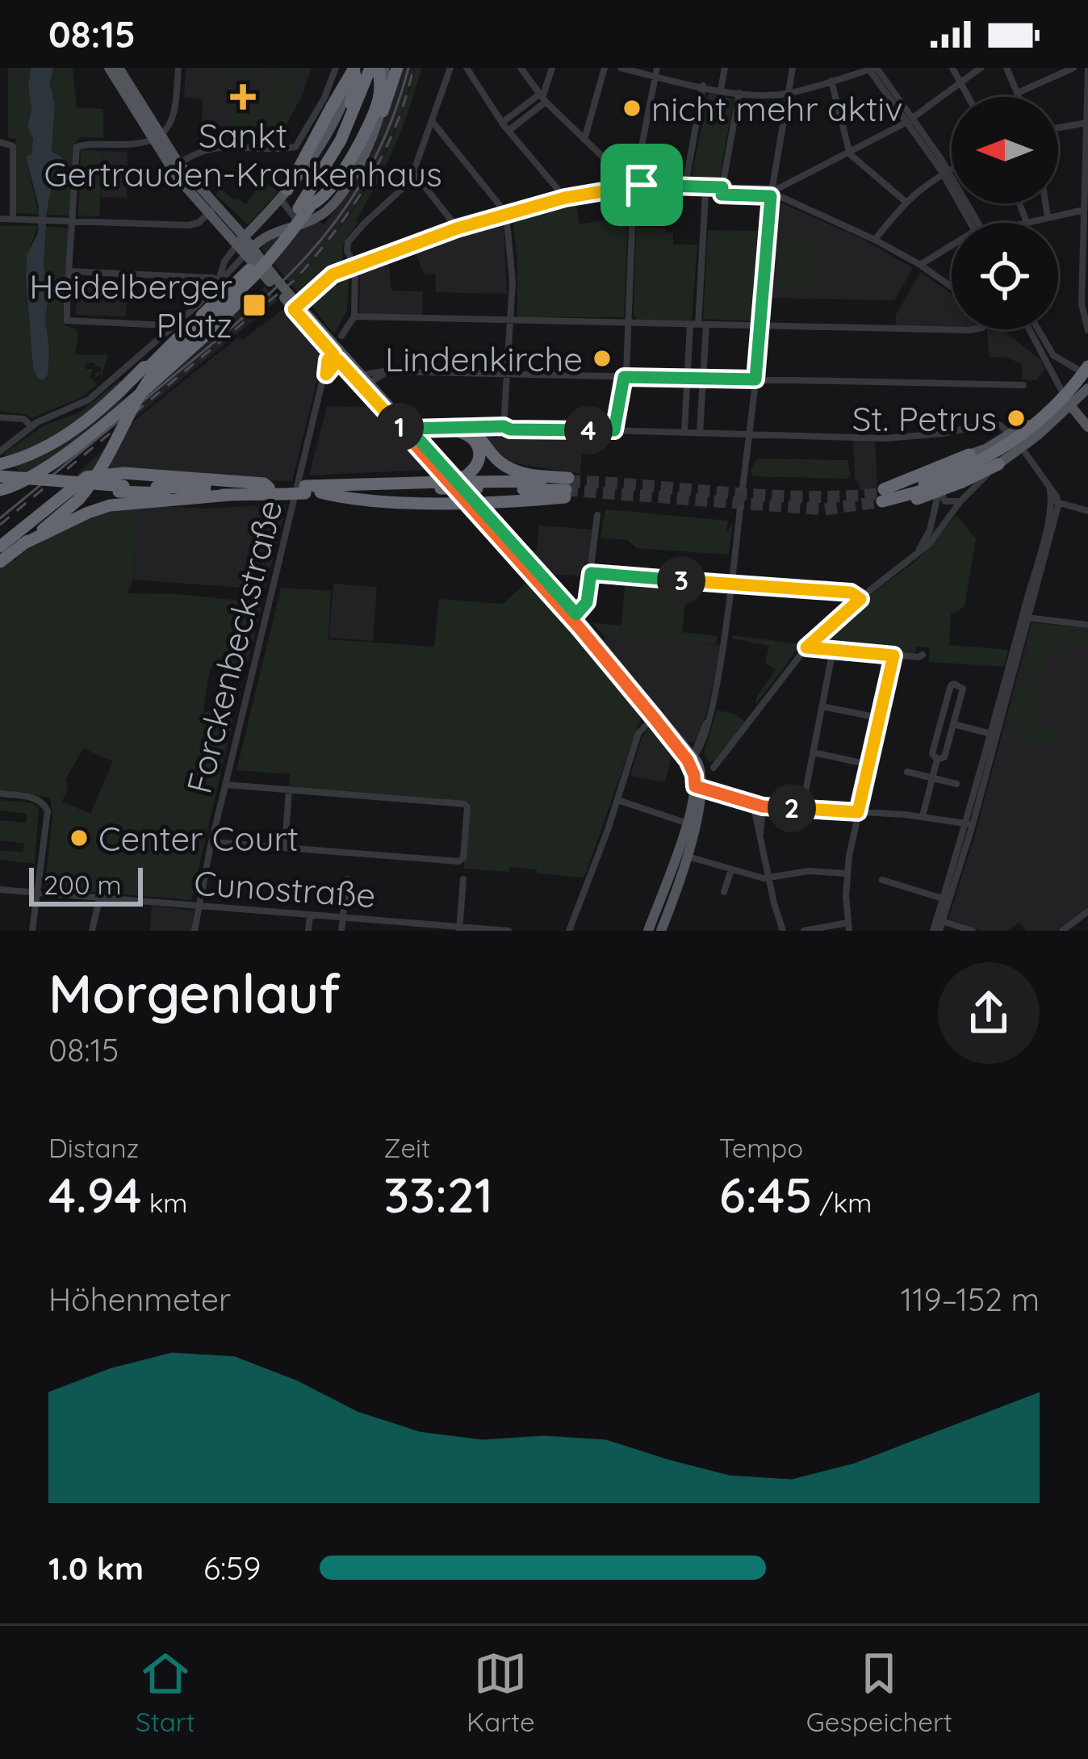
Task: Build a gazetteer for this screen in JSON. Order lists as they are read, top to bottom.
{
  "streets": {
    "street": ["Forckenbeckstraße", "Cunostraße"]
  },
  "crossings": [
    ["Forckenbeckstraße", "Cunostraße"]
  ],
  "places": {
    "health": ["Sankt Gertrauden-Krankenhaus"],
    "other": [
      "nicht mehr aktiv",
      "Lindenkirche",
      "St. Petrus",
      "Center Court"
    ],
    "transit": ["Heidelberger Platz"]
  },
  "scale_bar": "200 m",
  "north": "left",
  "page": {
    "status": "08:15",
    "pins": [
      "1",
      "4",
      "3",
      "2"
    ],
    "scale": "200 m",
    "heading": ["Morgenlauf", "08:15"],
    "stats": [
      ["Distanz", "4.94 km"],
      ["Zeit", "33:21"],
      ["Tempo", "6:45 /km"]
    ],
    "chart": ["Höhenmeter", "119–152 m"],
    "list": [
      {
        "name": "1.0 km",
        "note": "6:59"
      }
    ],
    "tabs": ["Start", "Karte", "Gespeichert"]
  }
}
